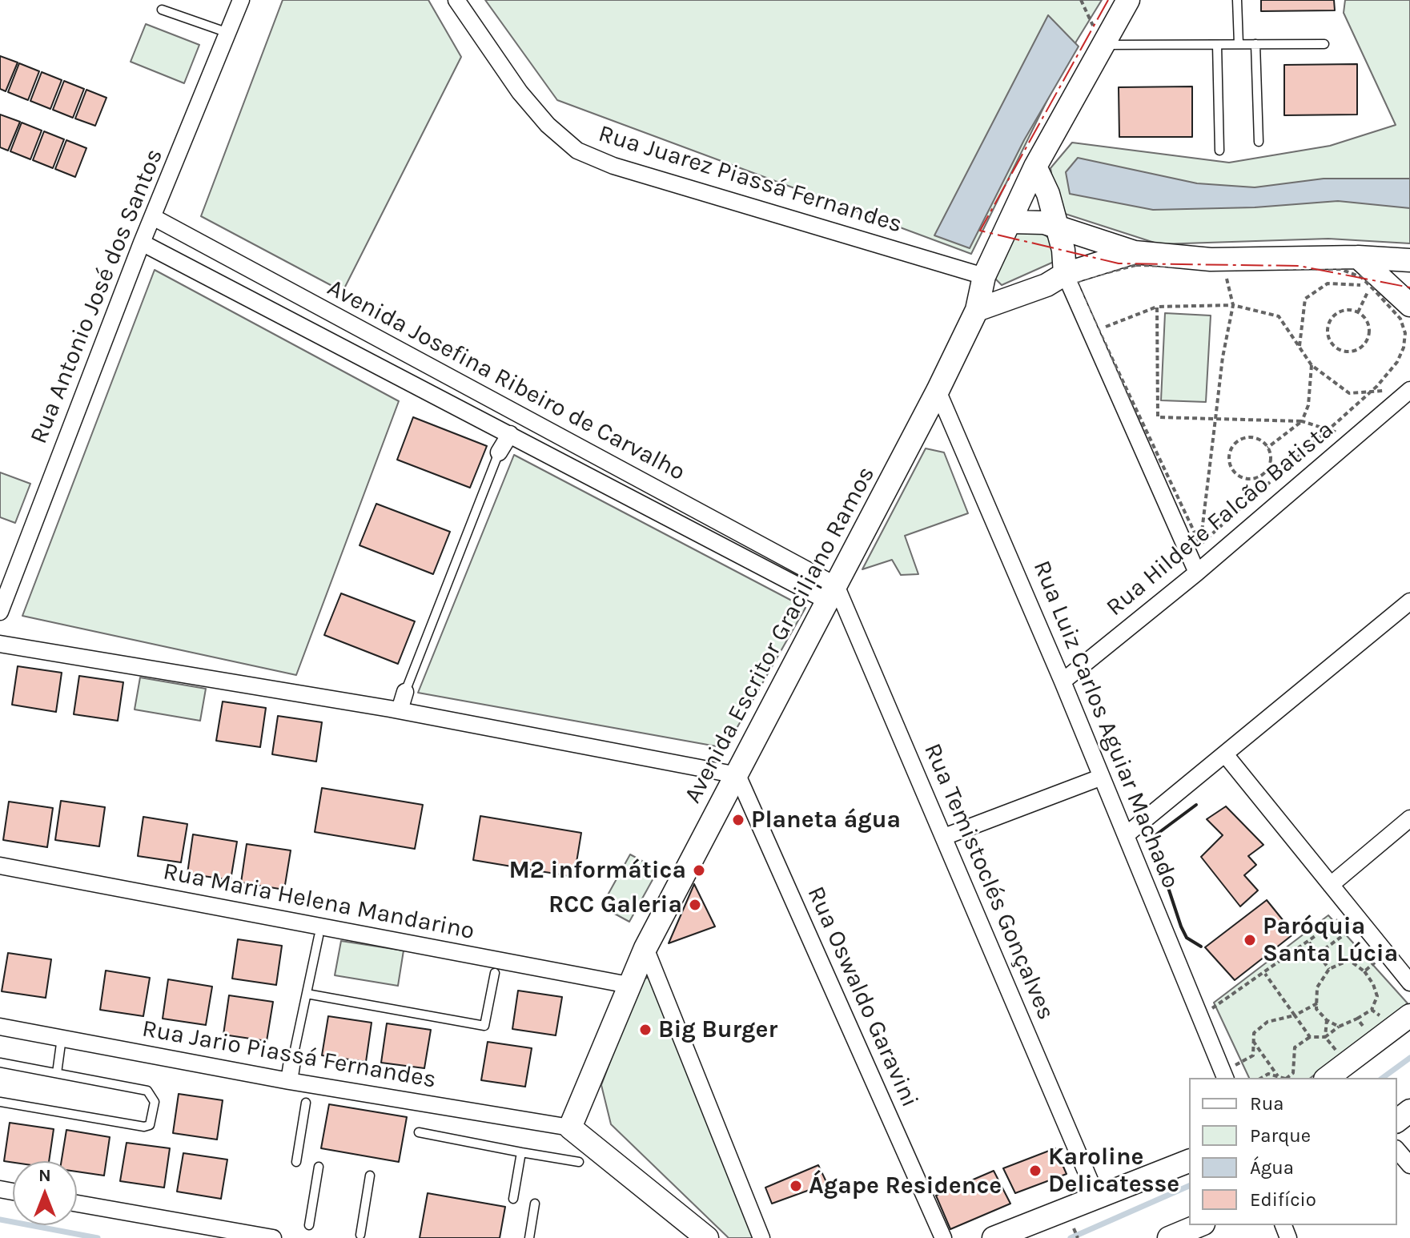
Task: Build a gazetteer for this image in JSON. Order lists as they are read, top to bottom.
{
  "streets": {
    "street": [
      "Rua Juarez Piassá Fernandes",
      "Rua Antonio José dos Santos",
      "Avenida Josefina Ribeiro de Carvalho",
      "Rua Hildete Falcão Batista",
      "Avenida Escritor Graciliano Ramos",
      "Rua Luiz Carlos Aguiar Machado",
      "Rua Temistoclés Gonçalves",
      "Rua Maria Helena Mandarino",
      "Rua Oswaldo Garavini",
      "Rua Jario Piassá Fernandes"
    ]
  },
  "crossings": [
    ["Rua Juarez Piassá Fernandes", "Avenida Escritor Graciliano Ramos"],
    ["Rua Antonio José dos Santos", "Avenida Josefina Ribeiro de Carvalho"],
    ["Avenida Josefina Ribeiro de Carvalho", "Avenida Escritor Graciliano Ramos"],
    ["Avenida Josefina Ribeiro de Carvalho", "Rua Temistoclés Gonçalves"],
    ["Rua Hildete Falcão Batista", "Rua Luiz Carlos Aguiar Machado"],
    ["Avenida Escritor Graciliano Ramos", "Rua Luiz Carlos Aguiar Machado"],
    ["Avenida Escritor Graciliano Ramos", "Rua Temistoclés Gonçalves"],
    ["Avenida Escritor Graciliano Ramos", "Rua Maria Helena Mandarino"],
    ["Avenida Escritor Graciliano Ramos", "Rua Oswaldo Garavini"],
    ["Avenida Escritor Graciliano Ramos", "Rua Jario Piassá Fernandes"]
  ],
  "places": [
    "Planeta água",
    "M2 informática",
    "RCC Galeria",
    "Paróquia Santa Lúcia",
    "Big Burger",
    "Karoline Delicatesse",
    "Ágape Residence"
  ],
  "legend": [
    "Rua",
    "Parque",
    "Água",
    "Edifício"
  ],
  "north": "top"
}
